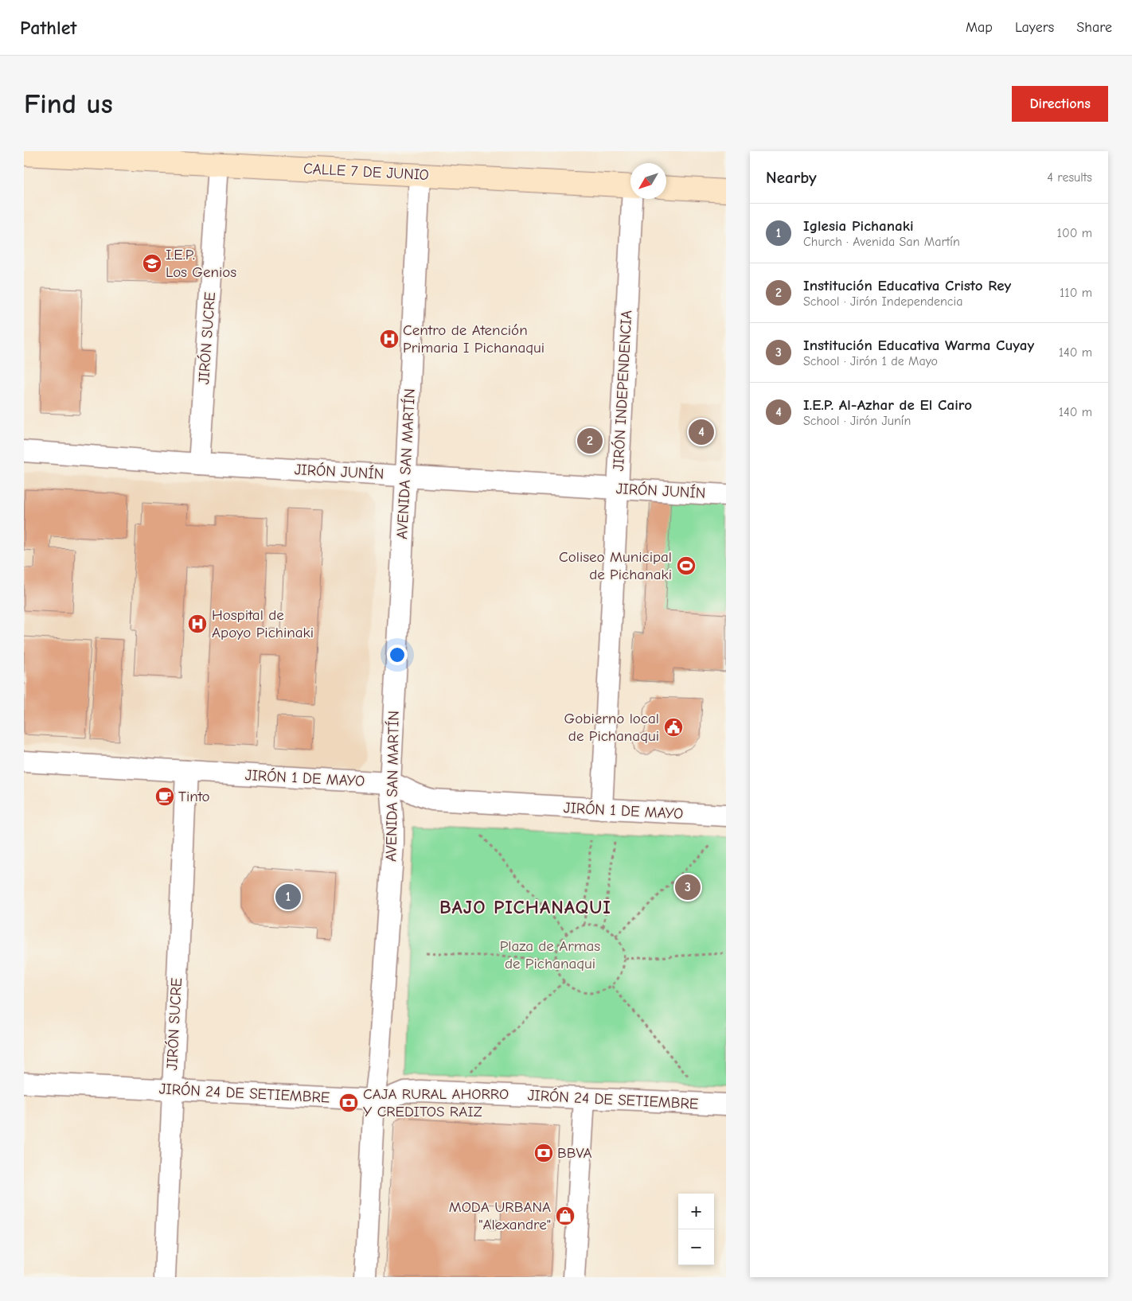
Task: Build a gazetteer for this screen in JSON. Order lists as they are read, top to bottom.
{
  "streets": {
    "street": [
      "CALLE 7 DE JUNIO",
      "JIRÓN SUCRE",
      "JIRÓN INDEPENDENCIA",
      "AVENIDA SAN MARTÍN",
      "JIRÓN JUNÍN",
      "JIRÓN 1 DE MAYO",
      "JIRÓN 24 DE SETIEMBRE"
    ]
  },
  "crossings": [
    ["CALLE 7 DE JUNIO", "JIRÓN SUCRE"],
    ["CALLE 7 DE JUNIO", "AVENIDA SAN MARTÍN"],
    ["JIRÓN SUCRE", "JIRÓN JUNÍN"],
    ["JIRÓN SUCRE", "JIRÓN 1 DE MAYO"],
    ["JIRÓN SUCRE", "JIRÓN 24 DE SETIEMBRE"],
    ["JIRÓN INDEPENDENCIA", "JIRÓN JUNÍN"],
    ["JIRÓN INDEPENDENCIA", "JIRÓN 1 DE MAYO"],
    ["AVENIDA SAN MARTÍN", "JIRÓN JUNÍN"],
    ["AVENIDA SAN MARTÍN", "JIRÓN 1 DE MAYO"],
    ["AVENIDA SAN MARTÍN", "JIRÓN 24 DE SETIEMBRE"]
  ],
  "districts": ["BAJO PICHANAQUI"],
  "parks": ["Plaza de Armas de Pichanaqui"],
  "places": {
    "school or university": ["I.E.P. Los Genios"],
    "hospital": ["Centro de Atención Primaria I Pichanaqui", "Hospital de Apoyo Pichinaki"],
    "sports": ["Coliseo Municipal de Pichanaki"],
    "public building": ["Gobierno local de Pichanaqui"],
    "cafe": ["Tinto"],
    "bank": ["CAJA RURAL AHORRO Y CREDITOS RAIZ", "BBVA"],
    "shop": ["MODA URBANA \"Alexandre\""]
  },
  "north": "bottom left",
  "page": {
    "header": "Pathlet",
    "nav": ["Map", "Layers", "Share"],
    "buttons": "Directions",
    "title": "Find us",
    "heading": ["Nearby", "4 results"],
    "list": [
      {
        "mark": "1",
        "name": "Iglesia Pichanaki",
        "note": "Church · Avenida San Martín",
        "value": "100 m"
      },
      {
        "mark": "2",
        "name": "Institución Educativa Cristo Rey",
        "note": "School · Jirón Independencia",
        "value": "110 m"
      },
      {
        "mark": "3",
        "name": "Institución Educativa Warma Cuyay",
        "note": "School · Jirón 1 de Mayo",
        "value": "140 m"
      },
      {
        "mark": "4",
        "name": "I.E.P. Al-Azhar de El Cairo",
        "note": "School · Jirón Junín",
        "value": "140 m"
      }
    ],
    "pins": [
      "4",
      "2",
      "3",
      "1"
    ],
    "map_buttons": ["+", "−"]
  }
}
